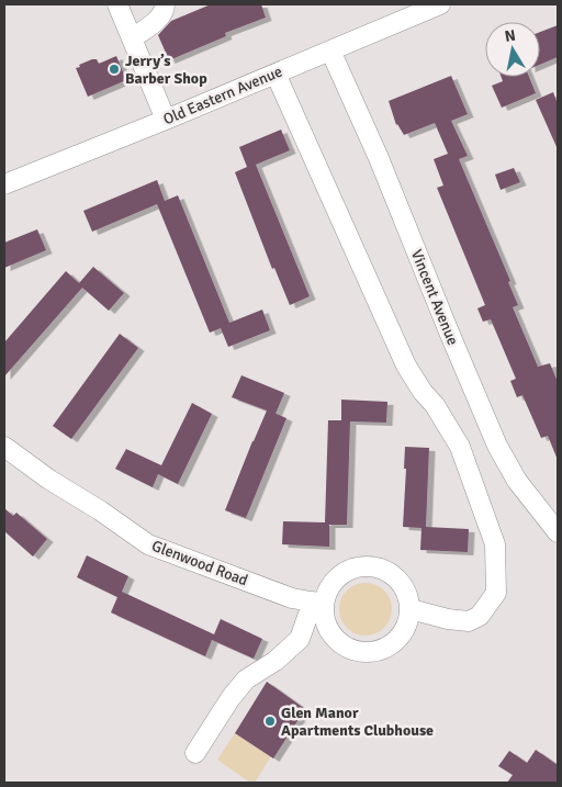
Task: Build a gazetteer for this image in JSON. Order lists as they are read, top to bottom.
{
  "streets": {
    "street": ["Old Eastern Avenue", "Vincent Avenue", "Glenwood Road"]
  },
  "crossings": [
    ["Old Eastern Avenue", "Vincent Avenue"]
  ],
  "places": ["Jerry’s Barber Shop", "Glen Manor Apartments Clubhouse"],
  "north": "top"
}
